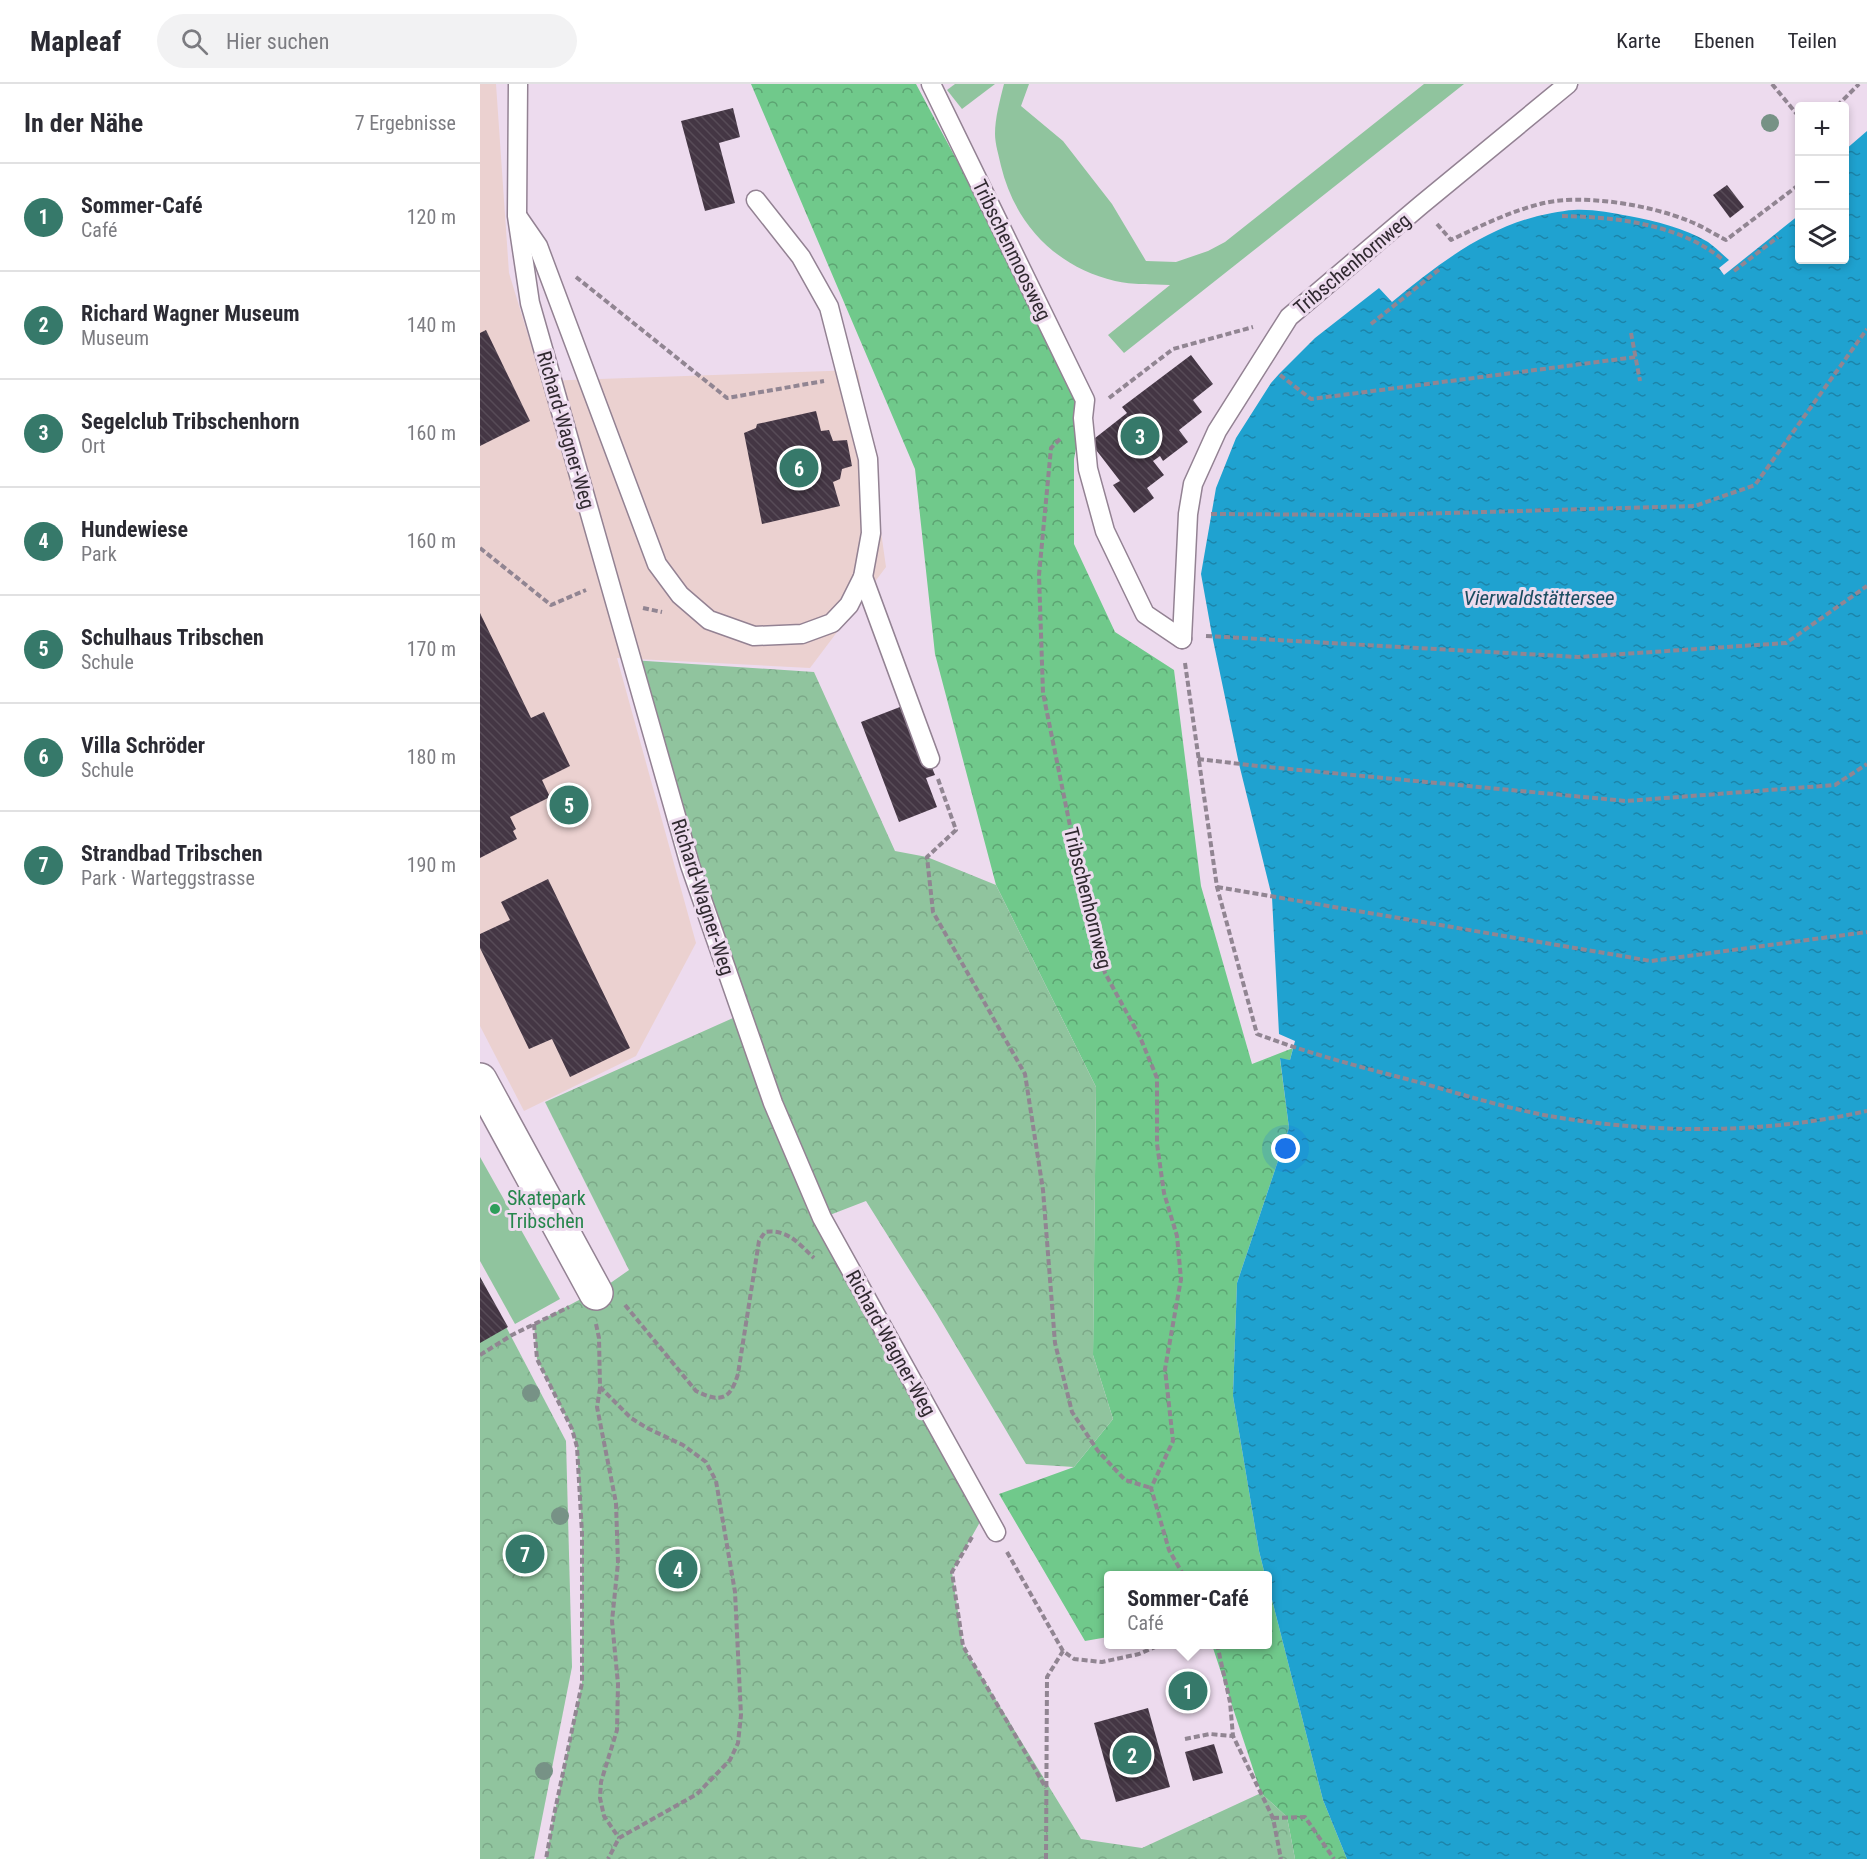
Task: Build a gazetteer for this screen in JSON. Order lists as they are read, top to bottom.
{
  "streets": {
    "lane": ["Tribschenmoosweg", "Tribschenhornweg", "Richard-Wagner-Weg"]
  },
  "crossings": [
    ["Tribschenmoosweg", "Tribschenhornweg"]
  ],
  "water": ["Vierwaldstättersee"],
  "places": ["Skatepark Tribschen"],
  "page": {
    "header": "Mapleaf",
    "search": "Hier suchen",
    "nav": ["Karte", "Ebenen", "Teilen"],
    "heading": ["In der Nähe", "7 Ergebnisse"],
    "map_buttons": ["+", "−"],
    "list": [
      {
        "mark": "1",
        "name": "Sommer-Café",
        "note": "Café",
        "value": "120 m"
      },
      {
        "mark": "2",
        "name": "Richard Wagner Museum",
        "note": "Museum",
        "value": "140 m"
      },
      {
        "mark": "3",
        "name": "Segelclub Tribschenhorn",
        "note": "Ort",
        "value": "160 m"
      },
      {
        "mark": "4",
        "name": "Hundewiese",
        "note": "Park",
        "value": "160 m"
      },
      {
        "mark": "5",
        "name": "Schulhaus Tribschen",
        "note": "Schule",
        "value": "170 m"
      },
      {
        "mark": "6",
        "name": "Villa Schröder",
        "note": "Schule",
        "value": "180 m"
      },
      {
        "mark": "7",
        "name": "Strandbad Tribschen",
        "note": "Park · Warteggstrasse",
        "value": "190 m"
      }
    ],
    "pins": [
      "3",
      "6",
      "5",
      "7",
      "4",
      "1",
      "2"
    ],
    "popup": ["Sommer-Café", "Café"]
  }
}
